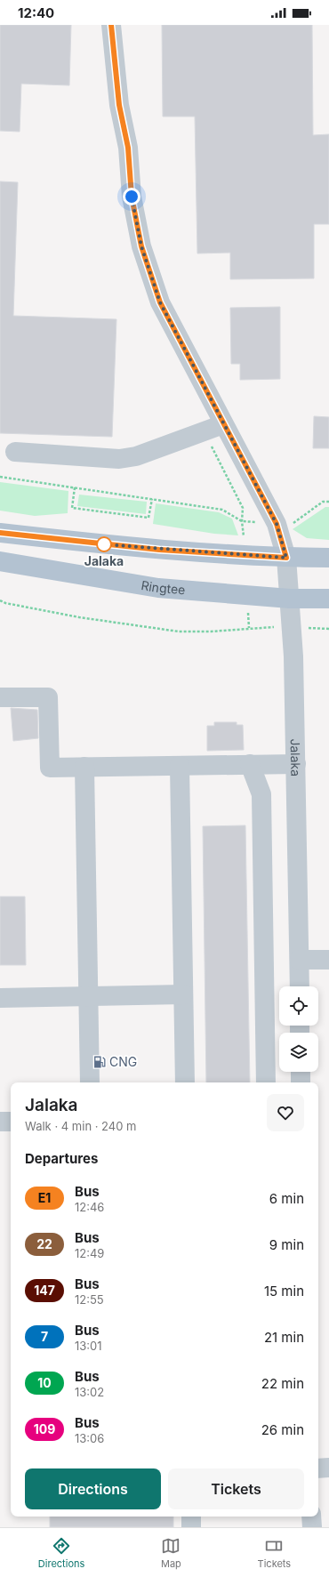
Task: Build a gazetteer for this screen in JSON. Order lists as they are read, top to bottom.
{
  "streets": {
    "main road": ["Ringtee"],
    "street": ["Jalaka"]
  },
  "crossings": [
    ["Ringtee", "Jalaka"]
  ],
  "places": {
    "other": ["Jalaka"],
    "fuel station": ["CNG"]
  },
  "lines": ["bus line E1"],
  "page": {
    "status": "12:40",
    "heading": [
      ["Jalaka", "Walk · 4 min · 240 m"],
      "Departures"
    ],
    "list": [
      {
        "mark": "E1",
        "name": "Bus",
        "note": "12:46",
        "value": "6 min"
      },
      {
        "mark": "22",
        "name": "Bus",
        "note": "12:49",
        "value": "9 min"
      },
      {
        "mark": "147",
        "name": "Bus",
        "note": "12:55",
        "value": "15 min"
      },
      {
        "mark": "7",
        "name": "Bus",
        "note": "13:01",
        "value": "21 min"
      },
      {
        "mark": "10",
        "name": "Bus",
        "note": "13:02",
        "value": "22 min"
      },
      {
        "mark": "109",
        "name": "Bus",
        "note": "13:06",
        "value": "26 min"
      }
    ],
    "buttons": ["Directions", "Tickets"],
    "tabs": ["Directions", "Map", "Tickets"]
  }
}
